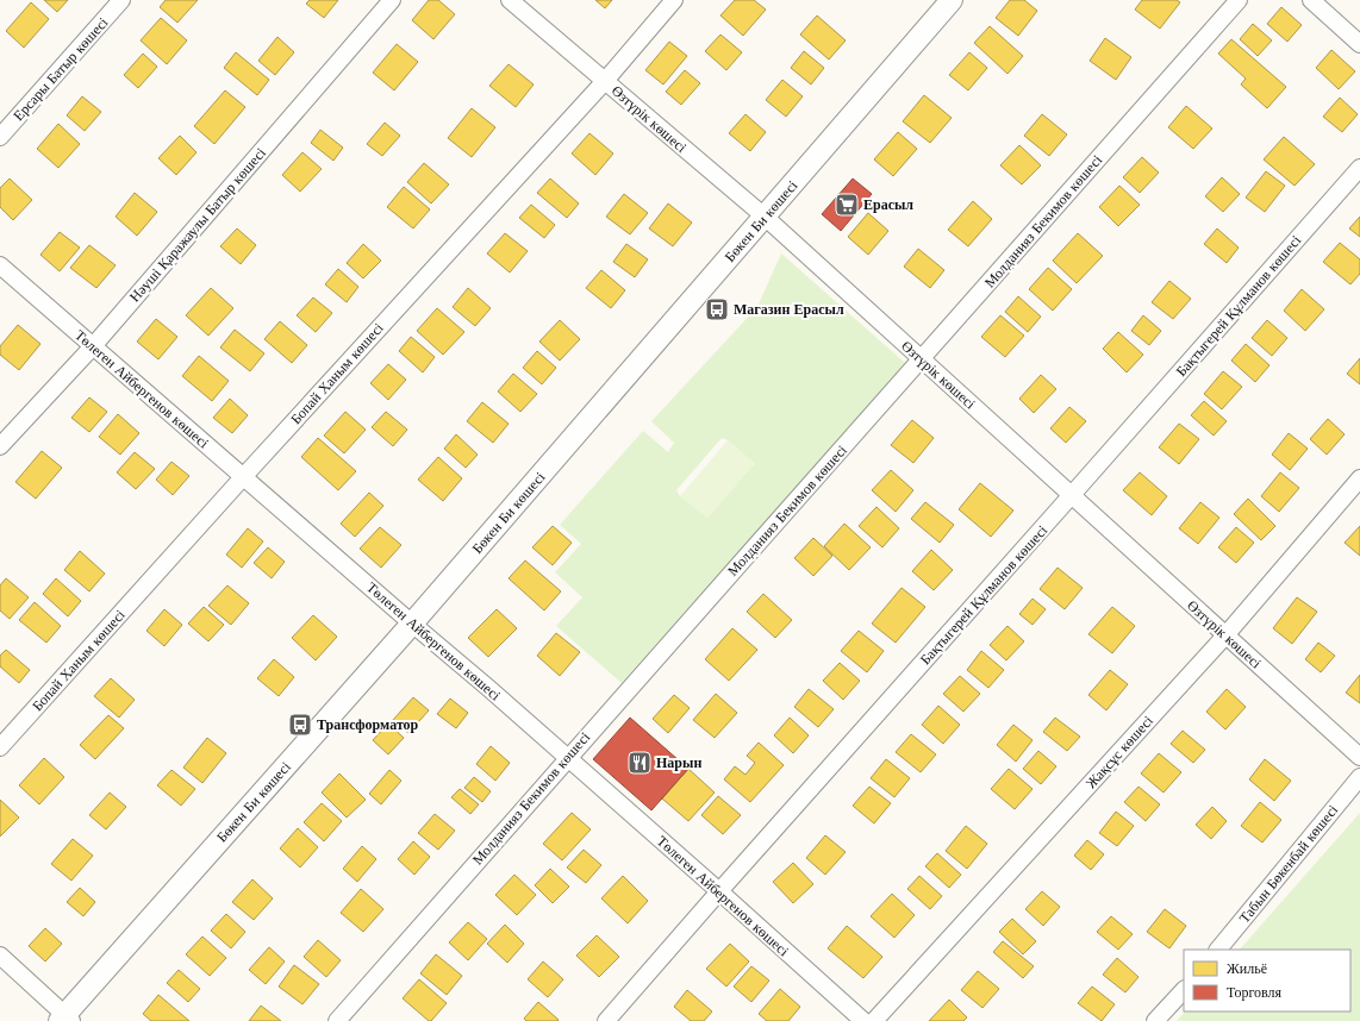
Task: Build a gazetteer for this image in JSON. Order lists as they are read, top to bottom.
{
  "streets": {
    "street": [
      "Ерсары Батыр көшесі",
      "Өзтүрік көшесі",
      "Бөкен Би көшесі",
      "Молданияз Бекимов көшесі",
      "Нәуші Қаражаулы Батыр көшесі",
      "Бақтыгерей Құлманов көшесі",
      "Бопай Ханым көшесі",
      "Төлеген Айбергенов көшесі",
      "Жақсұс көшесі",
      "Табын Бөкенбай көшесі"
    ]
  },
  "crossings": [
    ["Өзтүрік көшесі", "Бөкен Би көшесі"],
    ["Өзтүрік көшесі", "Молданияз Бекимов көшесі"],
    ["Өзтүрік көшесі", "Бақтыгерей Құлманов көшесі"],
    ["Өзтүрік көшесі", "Бопай Ханым көшесі"],
    ["Өзтүрік көшесі", "Жақсұс көшесі"],
    ["Бөкен Би көшесі", "Төлеген Айбергенов көшесі"],
    ["Молданияз Бекимов көшесі", "Төлеген Айбергенов көшесі"],
    ["Нәуші Қаражаулы Батыр көшесі", "Төлеген Айбергенов көшесі"],
    ["Бақтыгерей Құлманов көшесі", "Төлеген Айбергенов көшесі"],
    ["Бопай Ханым көшесі", "Төлеген Айбергенов көшесі"]
  ],
  "places": {
    "supermarket": ["Ерасыл"],
    "bus stop": ["Магазин Ерасыл", "Трансформатор"],
    "restaurant": ["Нарын"]
  },
  "legend": ["Жильё", "Торговля"]
}
